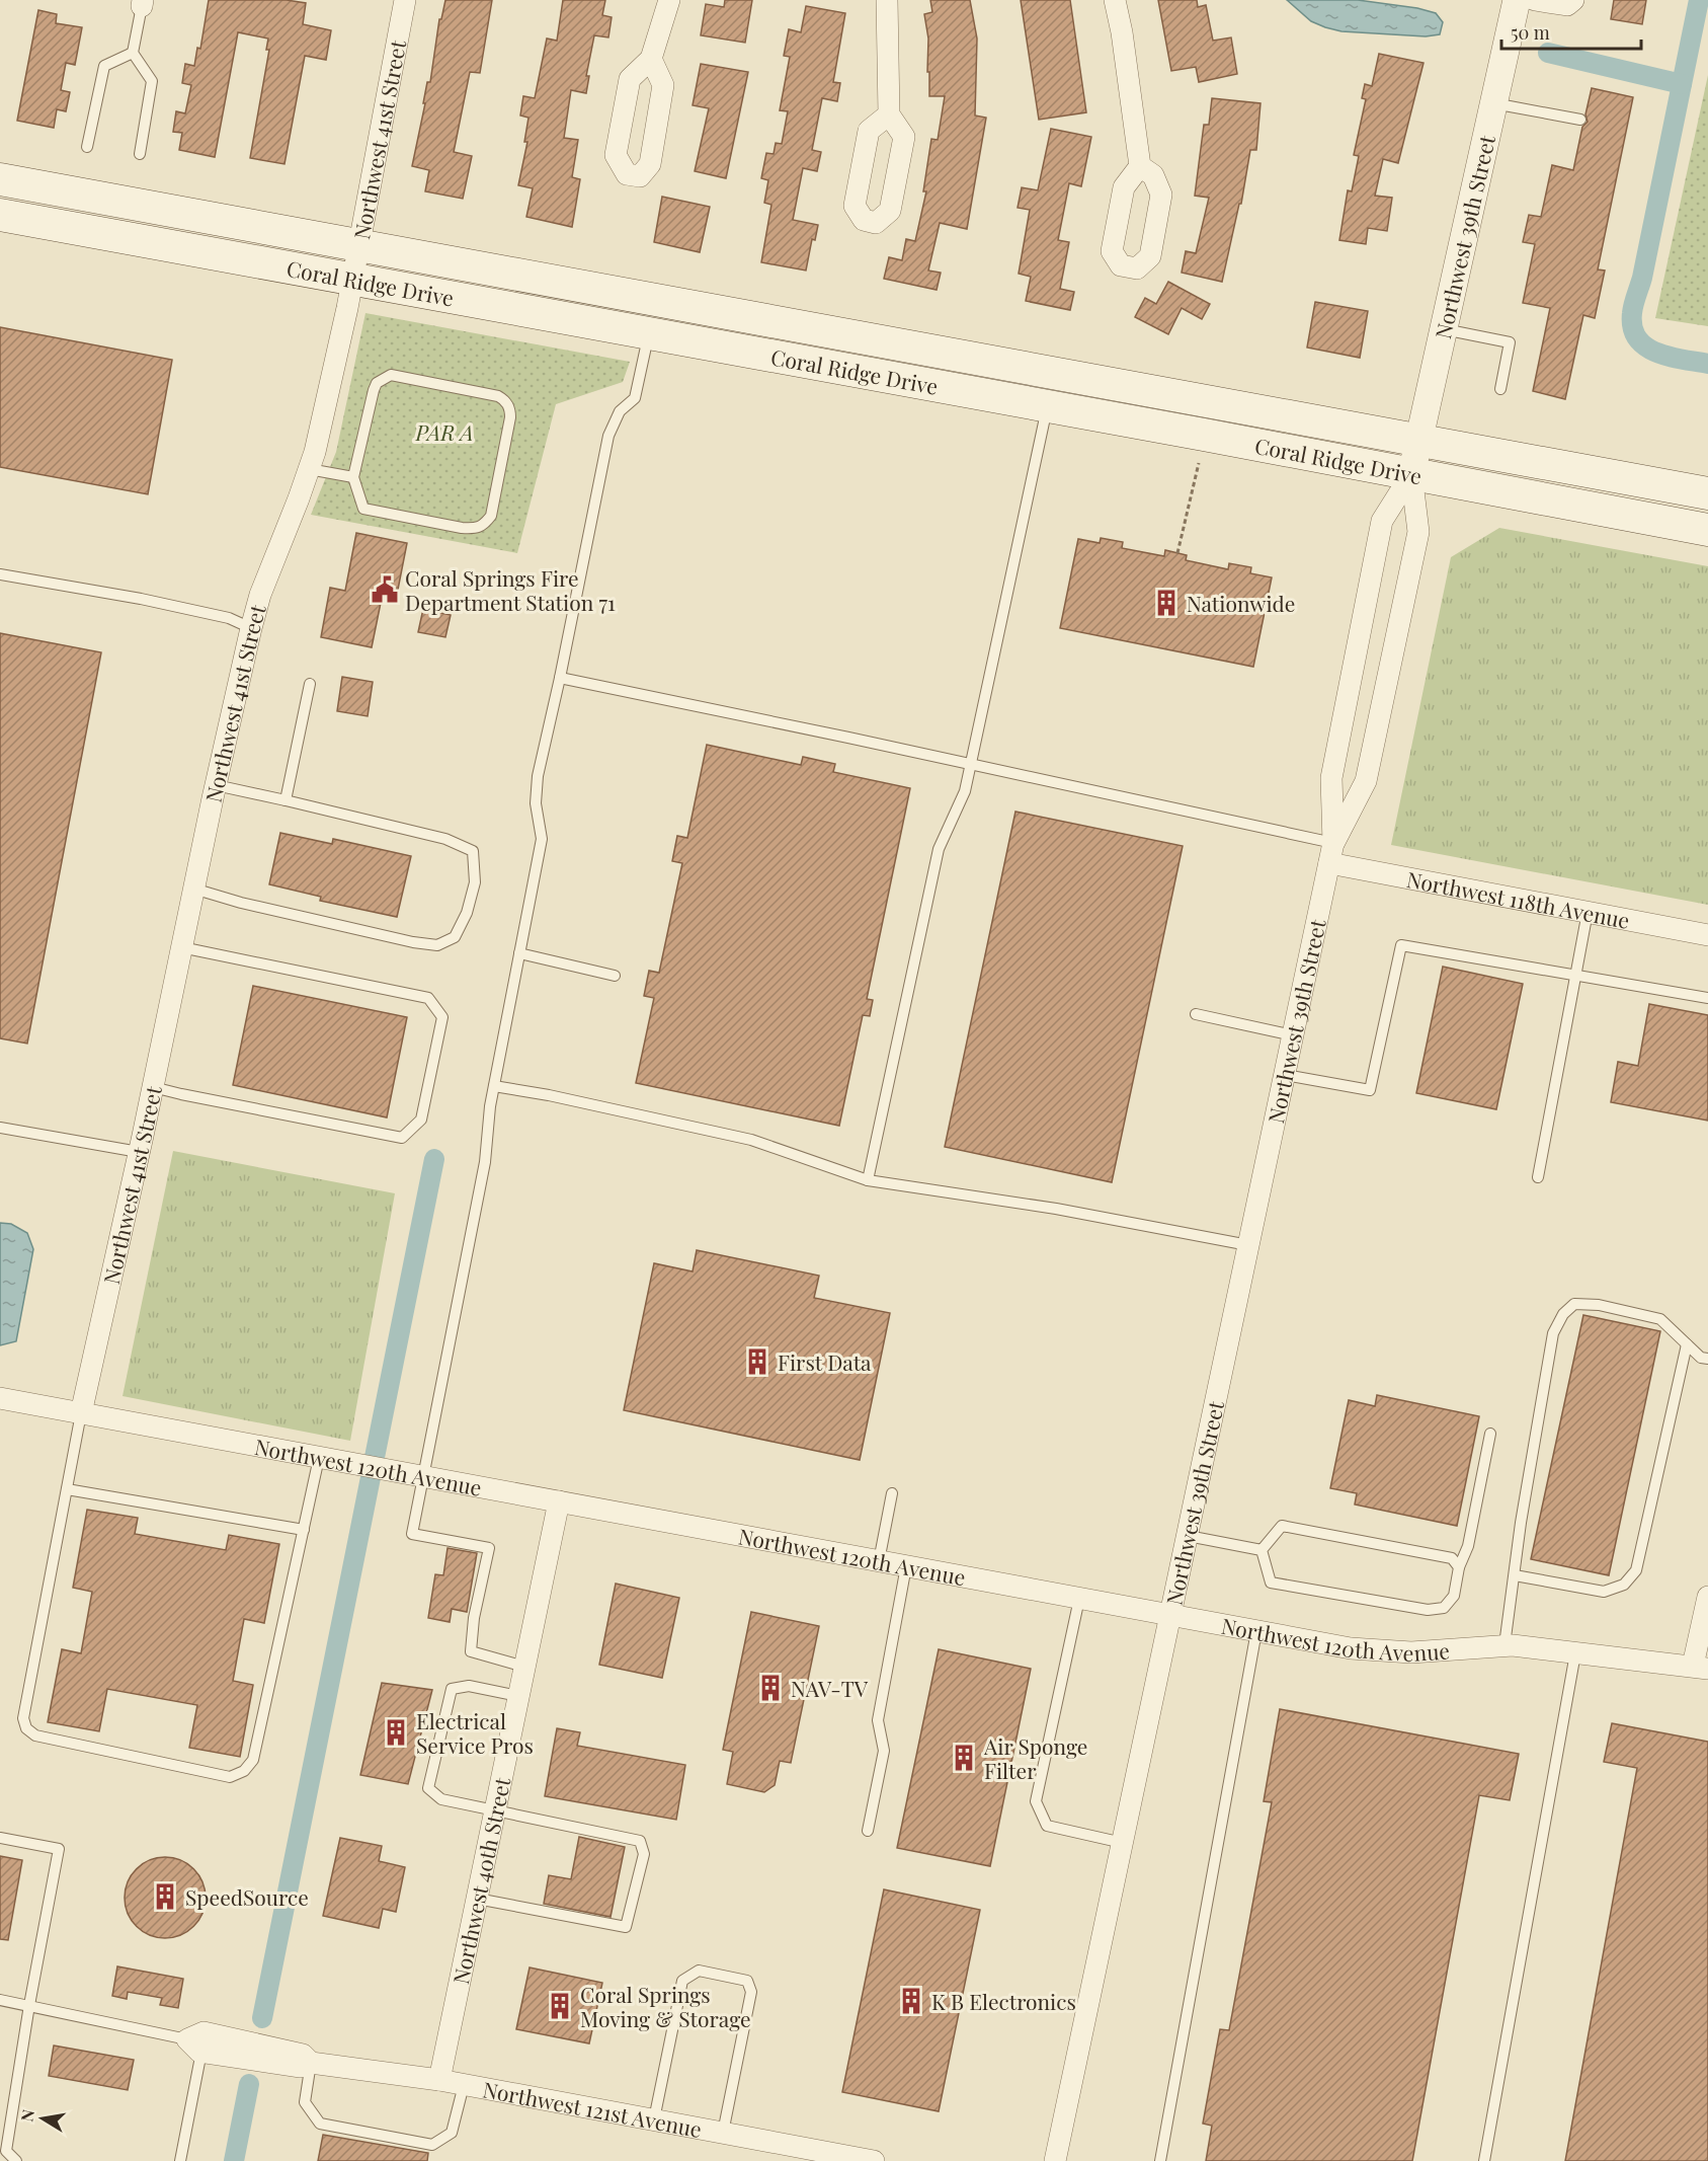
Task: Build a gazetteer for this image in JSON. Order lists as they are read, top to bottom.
{
  "streets": {
    "main road": ["Coral Ridge Drive"],
    "street": [
      "Northwest 41st Street",
      "Northwest 39th Street",
      "Northwest 118th Avenue",
      "Northwest 120th Avenue",
      "Northwest 40th Street",
      "Northwest 121st Avenue"
    ]
  },
  "crossings": [
    ["Northwest 41st Street", "Coral Ridge Drive"],
    ["Northwest 41st Street", "Northwest 120th Avenue"],
    ["Northwest 39th Street", "Coral Ridge Drive"],
    ["Northwest 39th Street", "Northwest 118th Avenue"],
    ["Northwest 39th Street", "Northwest 120th Avenue"],
    ["Northwest 120th Avenue", "Northwest 40th Street"],
    ["Northwest 40th Street", "Northwest 121st Avenue"]
  ],
  "parks": ["PAR A"],
  "places": {
    "public building": ["Coral Springs Fire Department Station 71"],
    "building": [
      "Nationwide",
      "First Data",
      "NAV-TV",
      "Electrical Service Pros",
      "Air Sponge Filter",
      "SpeedSource",
      "K B Electronics",
      "Coral Springs Moving & Storage"
    ]
  },
  "scale_bar": "50 m",
  "north": "left"
}
